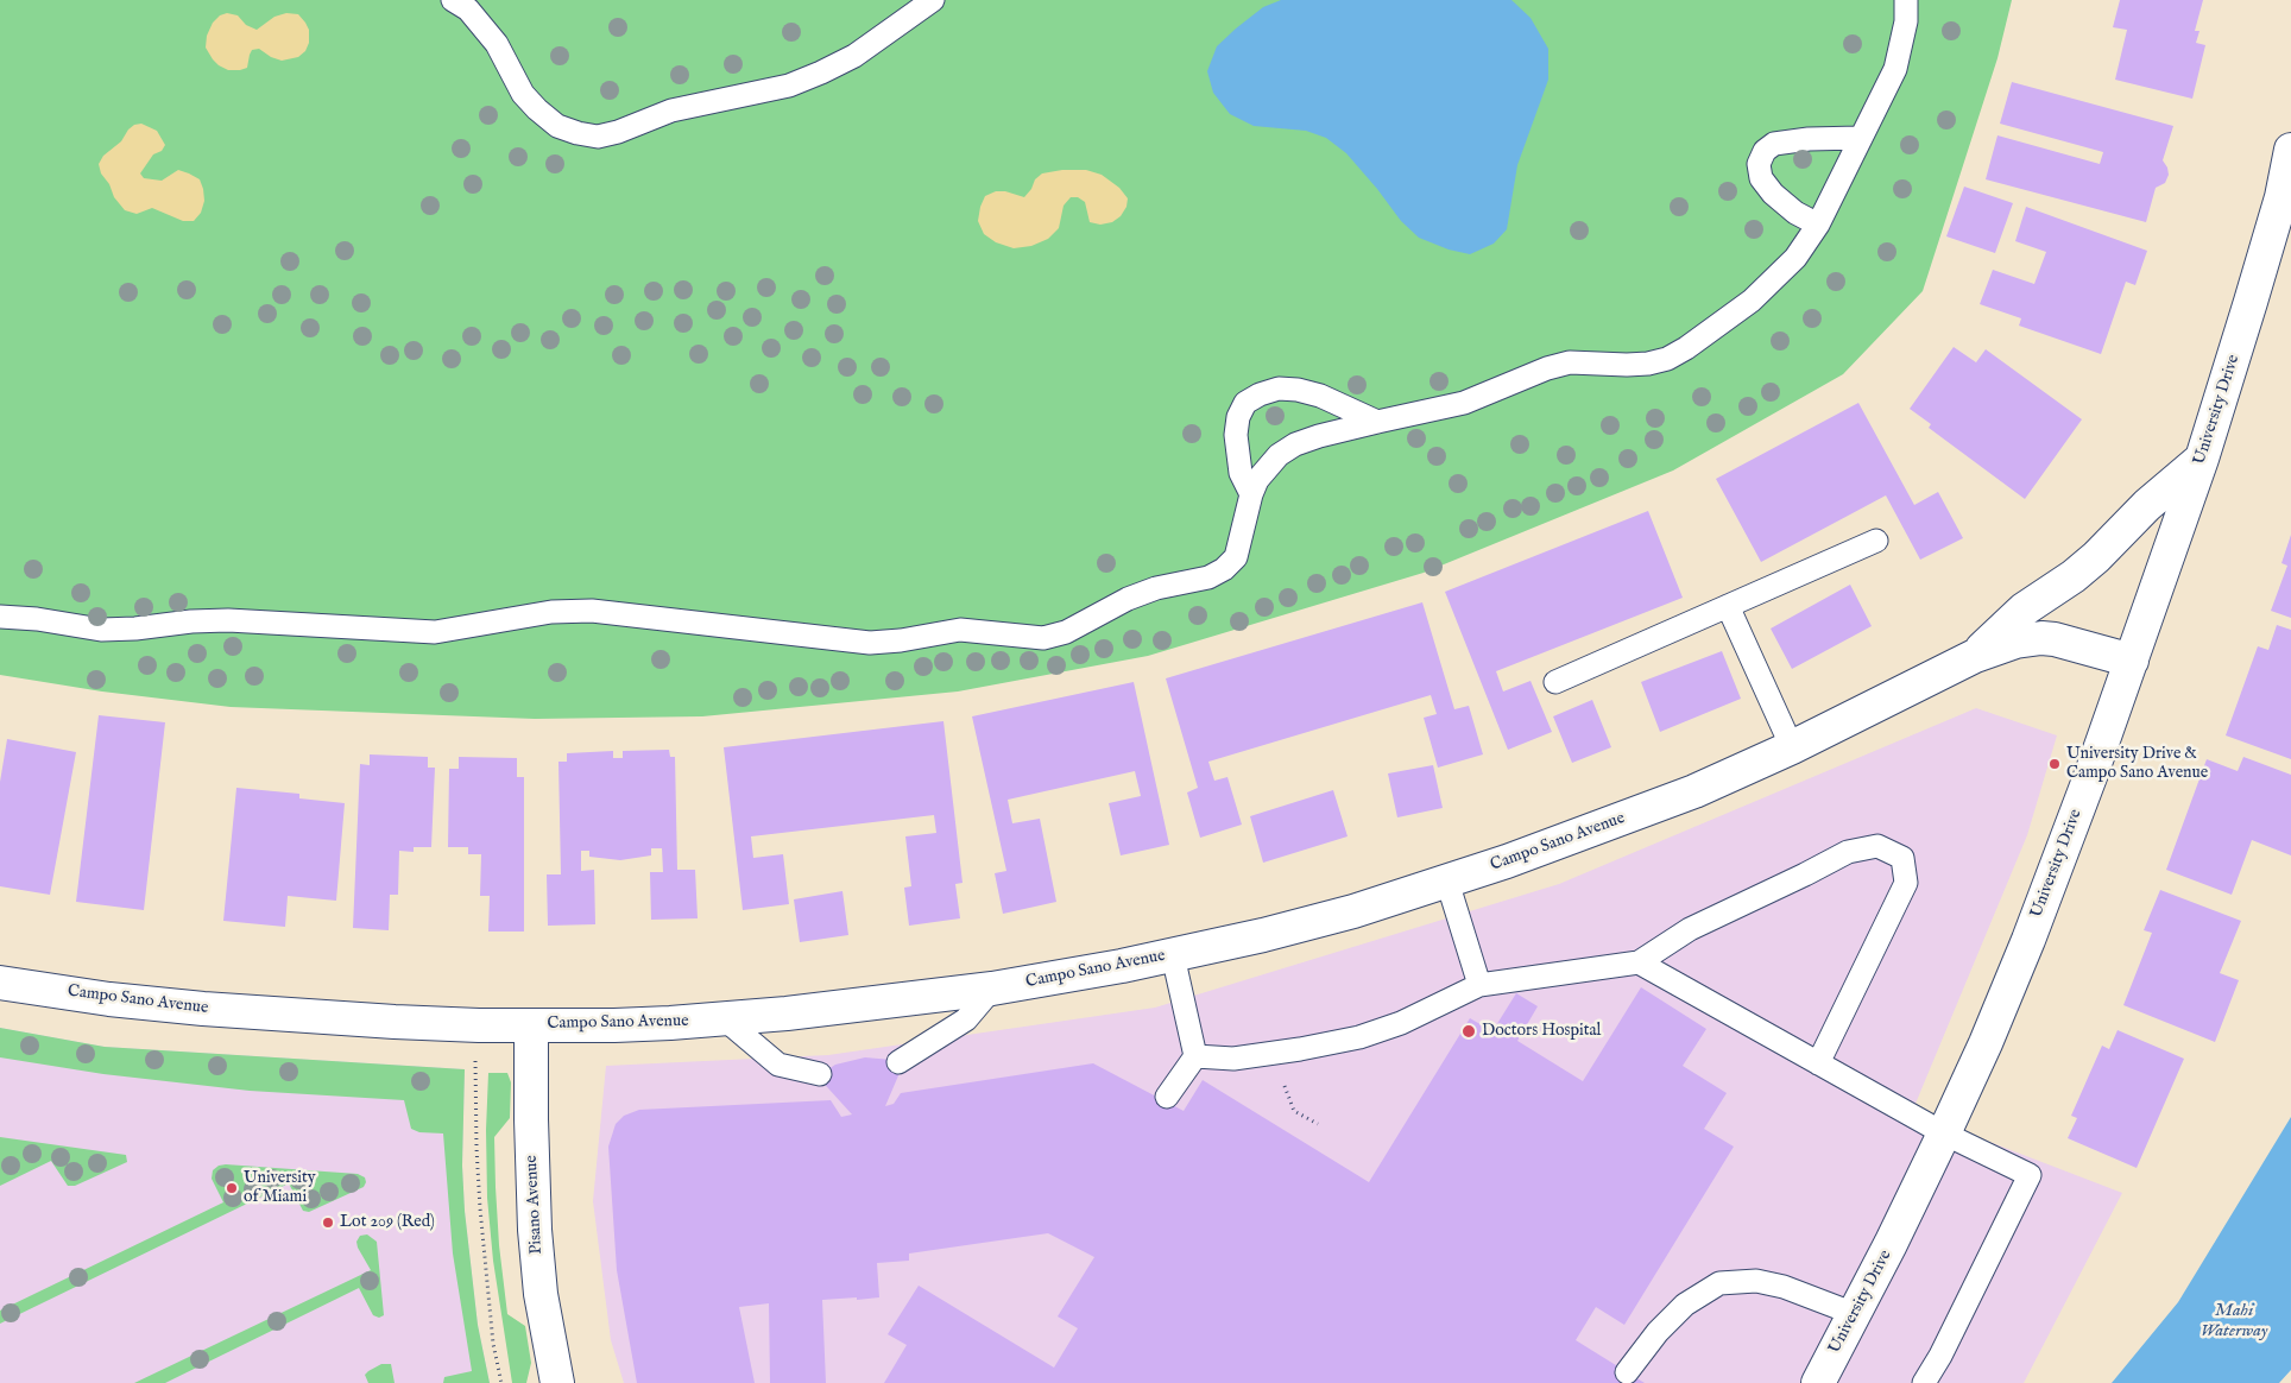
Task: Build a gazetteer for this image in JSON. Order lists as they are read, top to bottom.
{
  "streets": {
    "street": ["University Drive", "Campo Sano Avenue", "Pisano Avenue"]
  },
  "crossings": [
    ["University Drive", "Campo Sano Avenue"],
    ["Campo Sano Avenue", "Pisano Avenue"]
  ],
  "water": ["Mahi Waterway"],
  "places": [
    "University Drive & Campo Sano Avenue",
    "Doctors Hospital",
    "University of Miami",
    "Lot 209 (Red)"
  ]
}
